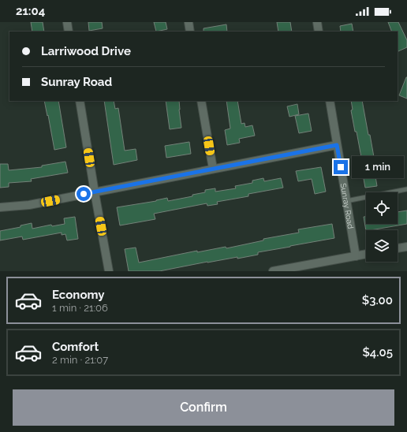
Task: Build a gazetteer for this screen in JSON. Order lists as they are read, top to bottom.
{
  "streets": {
    "street": ["Sunray Road"]
  },
  "page": {
    "status": "21:04",
    "banner": ["Larriwood Drive", "Sunray Road"],
    "bubble": "1 min",
    "list": [
      {
        "name": "Economy",
        "note": "1 min · 21:06",
        "value": "$3.00"
      },
      {
        "name": "Comfort",
        "note": "2 min · 21:07",
        "value": "$4.05"
      }
    ],
    "buttons": "Confirm"
  }
}
